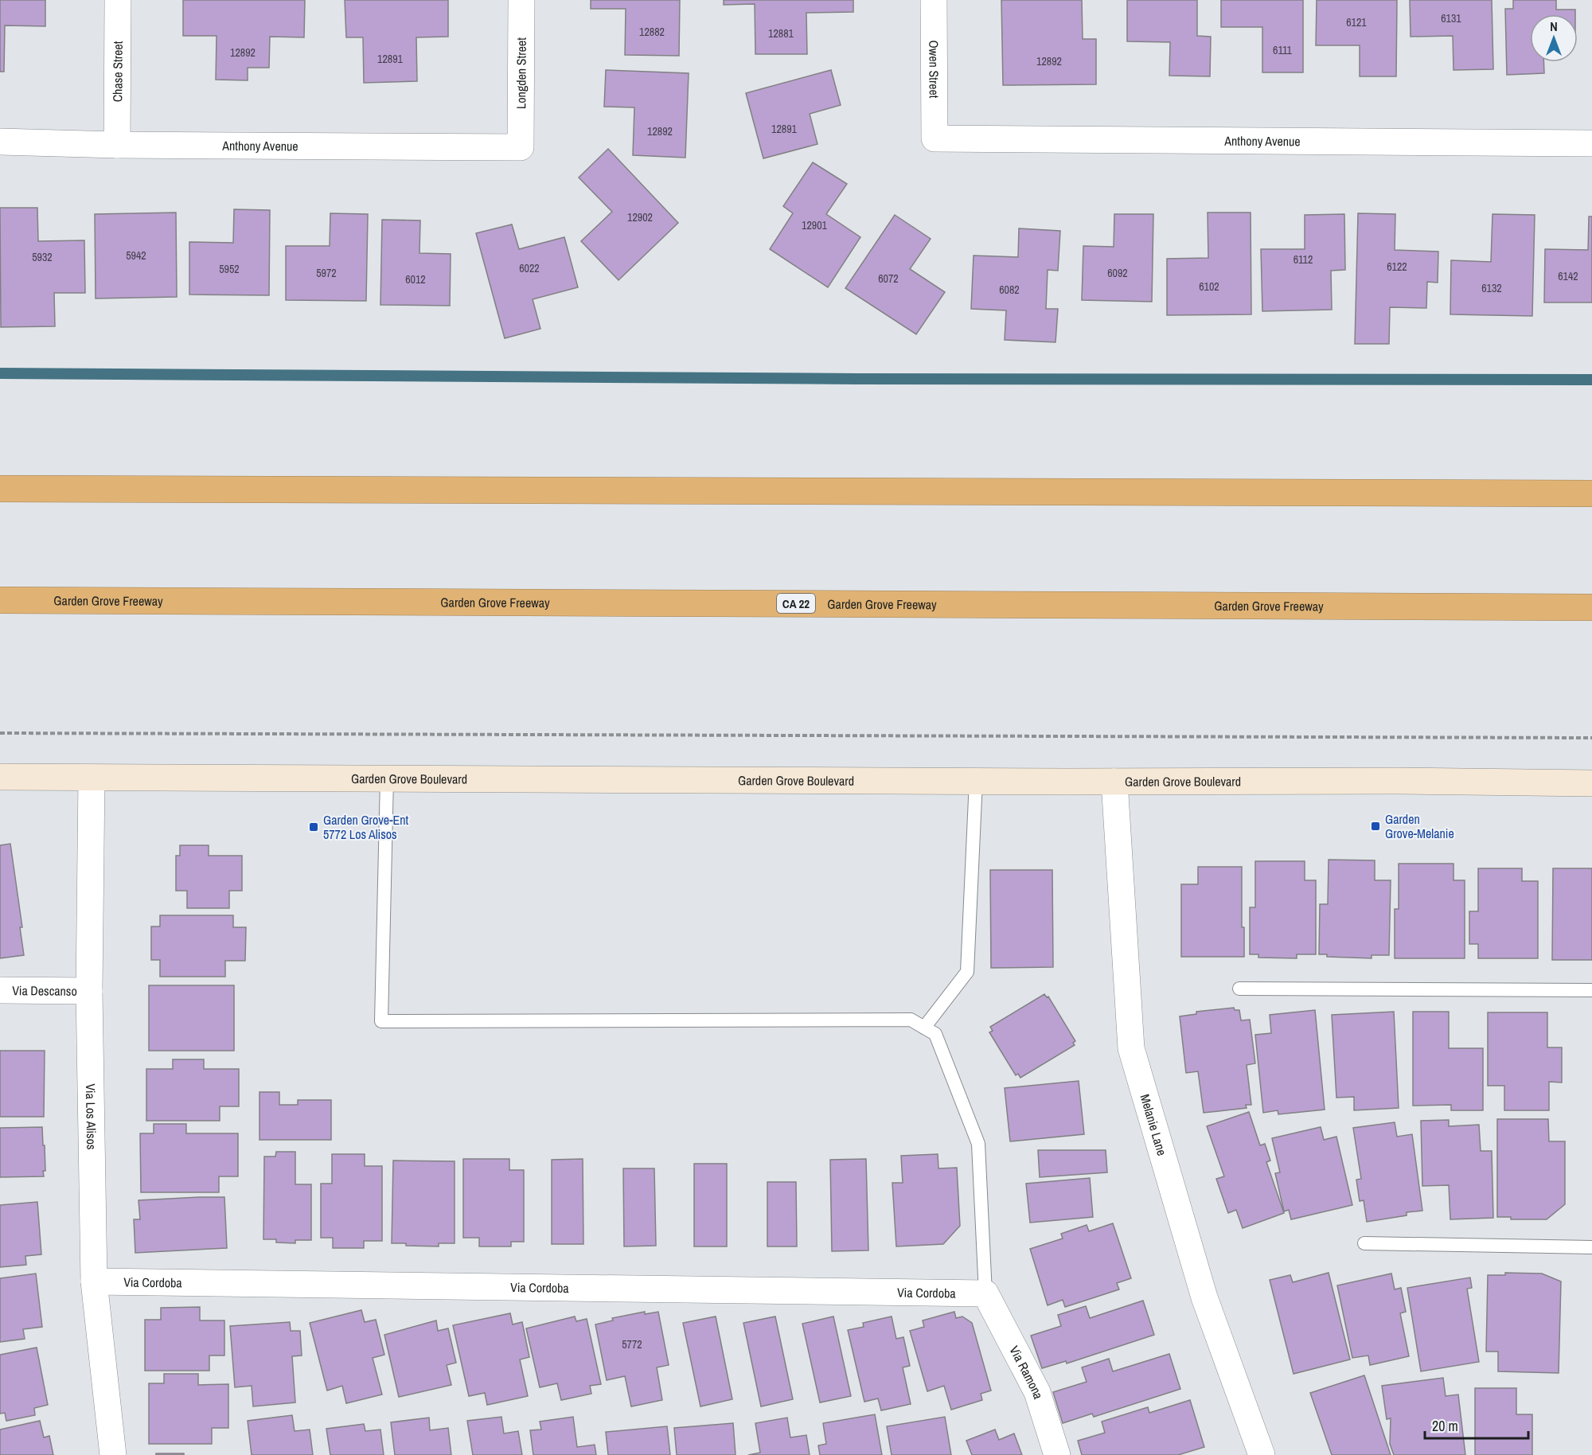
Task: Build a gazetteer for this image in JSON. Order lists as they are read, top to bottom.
{
  "streets": {
    "highway": ["Garden Grove Freeway", "CA 22"],
    "main road": ["Garden Grove Boulevard"],
    "street": [
      "Owen Street",
      "Chase Street",
      "Longden Street",
      "Anthony Avenue",
      "Via Descanso",
      "Via Los Alisos",
      "Melanie Lane",
      "Via Cordoba",
      "Via Ramona"
    ]
  },
  "crossings": [
    ["Owen Street", "Anthony Avenue"],
    ["Chase Street", "Anthony Avenue"],
    ["Longden Street", "Anthony Avenue"],
    ["Garden Grove Boulevard", "Via Los Alisos"],
    ["Garden Grove Boulevard", "Melanie Lane"],
    ["Via Descanso", "Via Los Alisos"],
    ["Via Los Alisos", "Via Cordoba"],
    ["Via Cordoba", "Via Ramona"]
  ],
  "places": {
    "transit": ["Garden Grove-Melanie", "Garden Grove-Ent 5772 Los Alisos"]
  },
  "house_numbers": [
    "6131",
    "6121",
    "12882",
    "12881",
    "6111",
    "12892",
    "12891",
    "12892",
    "12891",
    "12892",
    "12902",
    "12901",
    "5942",
    "5932",
    "6112",
    "6122",
    "6022",
    "5952",
    "5972",
    "6092",
    "6142",
    "6072",
    "6012",
    "6102",
    "6132",
    "6082",
    "5772"
  ],
  "scale_bar": "20 m",
  "north": "top"
}
